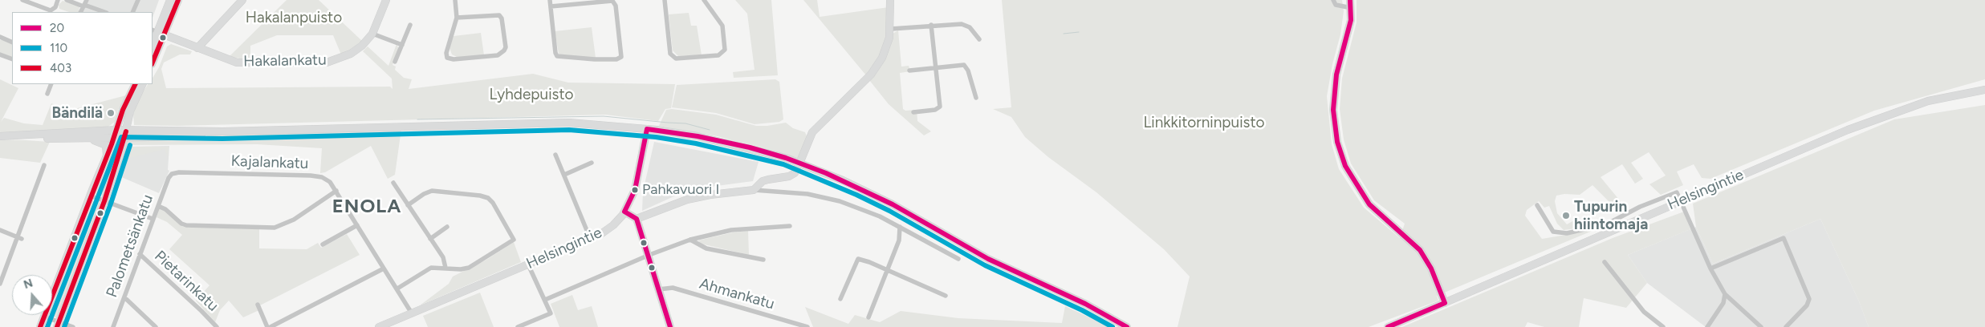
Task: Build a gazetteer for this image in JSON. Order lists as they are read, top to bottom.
{
  "streets": {
    "main road": ["Hakalankatu", "Helsingintie"],
    "street": [
      "Kajalankatu",
      "Palometsänkatu",
      "Pietarinkatu",
      "Ahmankatu"
    ]
  },
  "crossings": [
    ["Kajalankatu", "Helsingintie"],
    ["Kajalankatu", "Palometsänkatu"],
    ["Palometsänkatu", "Pietarinkatu"]
  ],
  "districts": ["ENOLA"],
  "parks": ["Hakalanpuisto", "Lyhdepuisto", "Linkkitorninpuisto"],
  "places": ["Bändilä", "Pahkavuori I", "Tupurin hiintomaja"],
  "lines": ["transit line 20", "transit line 403", "transit line 110"],
  "legend": ["20", "110", "403"],
  "north": "top"
}
